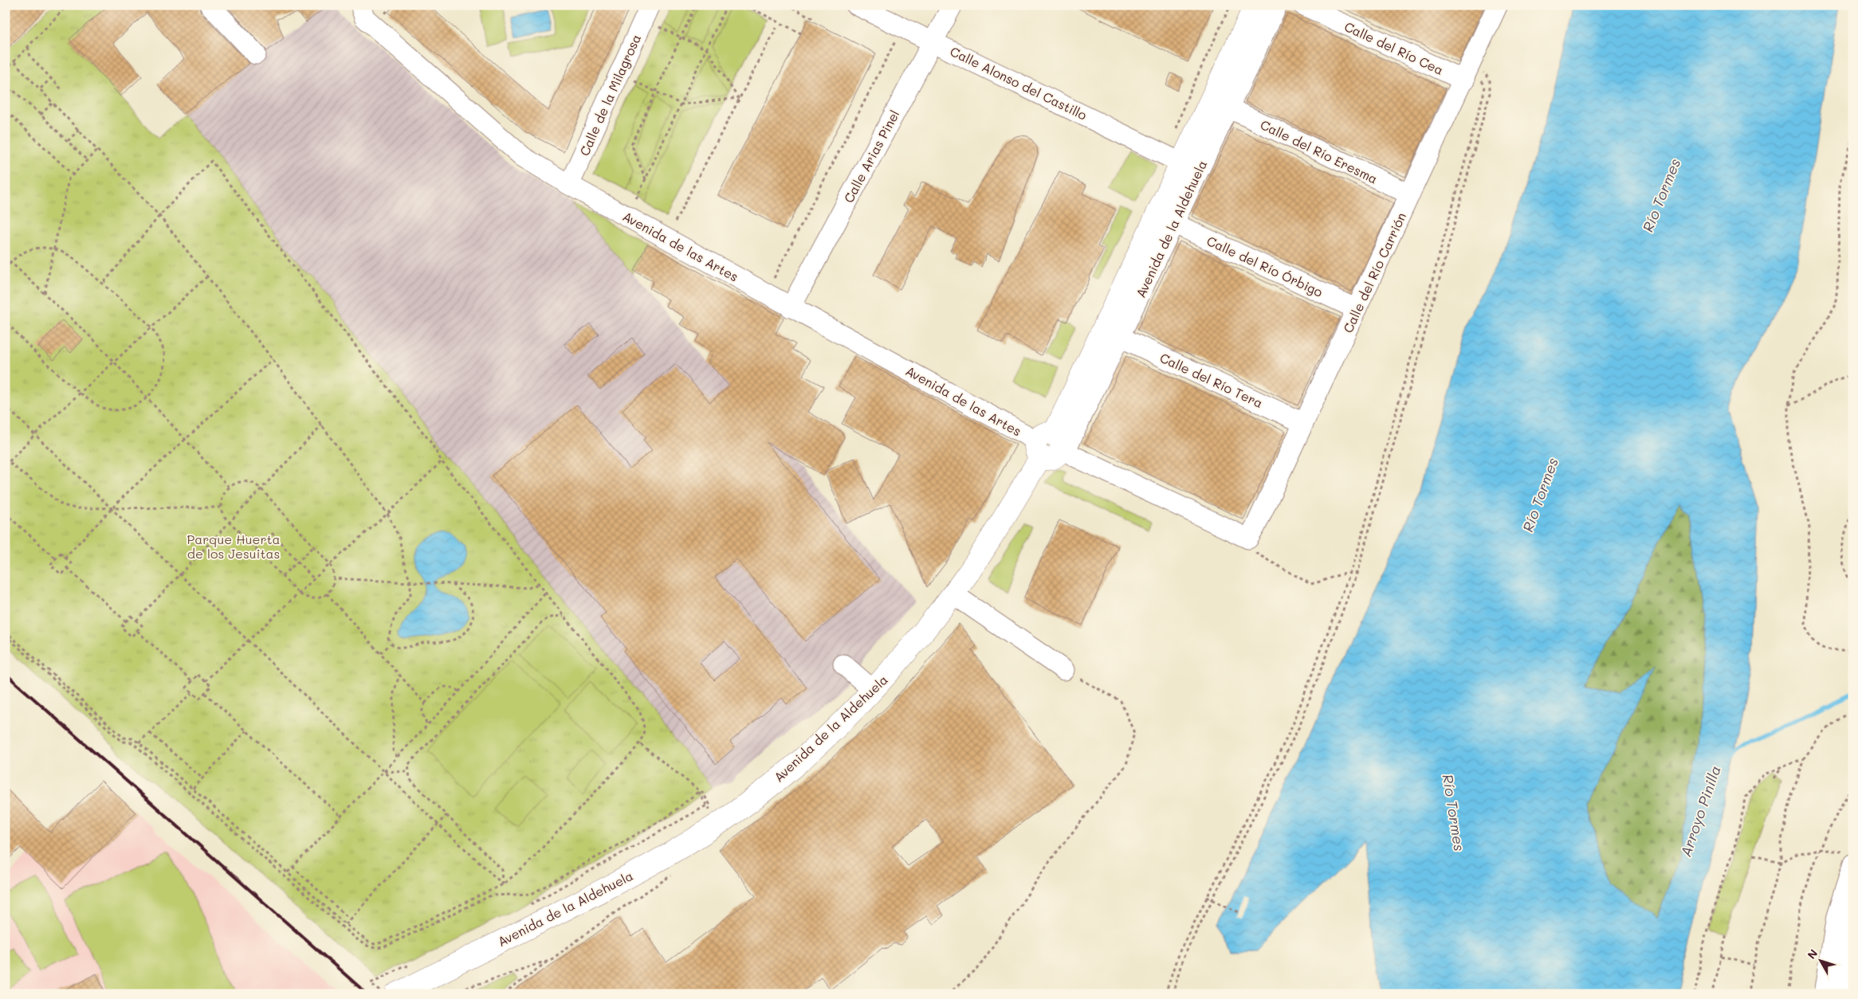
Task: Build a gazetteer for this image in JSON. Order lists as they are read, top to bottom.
{
  "streets": {
    "main road": ["Avenida de la Aldehuela"],
    "street": [
      "Calle del Río Cea",
      "Calle Alonso del Castillo",
      "Calle de la Milagrosa",
      "Calle del Río Eresma",
      "Calle Arias Pinel",
      "Avenida de las Artes",
      "Calle del Río Órbigo",
      "Calle del Río Carrión",
      "Calle del Río Tera"
    ]
  },
  "crossings": [
    ["Calle del Río Cea", "Calle del Río Carrión"],
    ["Calle Alonso del Castillo", "Calle Arias Pinel"],
    ["Calle Alonso del Castillo", "Avenida de la Aldehuela"],
    ["Calle de la Milagrosa", "Avenida de las Artes"],
    ["Calle del Río Eresma", "Avenida de la Aldehuela"],
    ["Calle del Río Eresma", "Calle del Río Carrión"],
    ["Calle Arias Pinel", "Avenida de las Artes"],
    ["Avenida de la Aldehuela", "Avenida de las Artes"],
    ["Avenida de la Aldehuela", "Calle del Río Órbigo"],
    ["Avenida de la Aldehuela", "Calle del Río Tera"],
    ["Avenida de las Artes", "Calle del Río Carrión"],
    ["Calle del Río Órbigo", "Calle del Río Carrión"],
    ["Calle del Río Carrión", "Calle del Río Tera"]
  ],
  "water": ["Río Tormes", "Arroyo Pinilla"],
  "parks": ["Parque Huerta de los Jesuitas"],
  "north": "top left"
}
